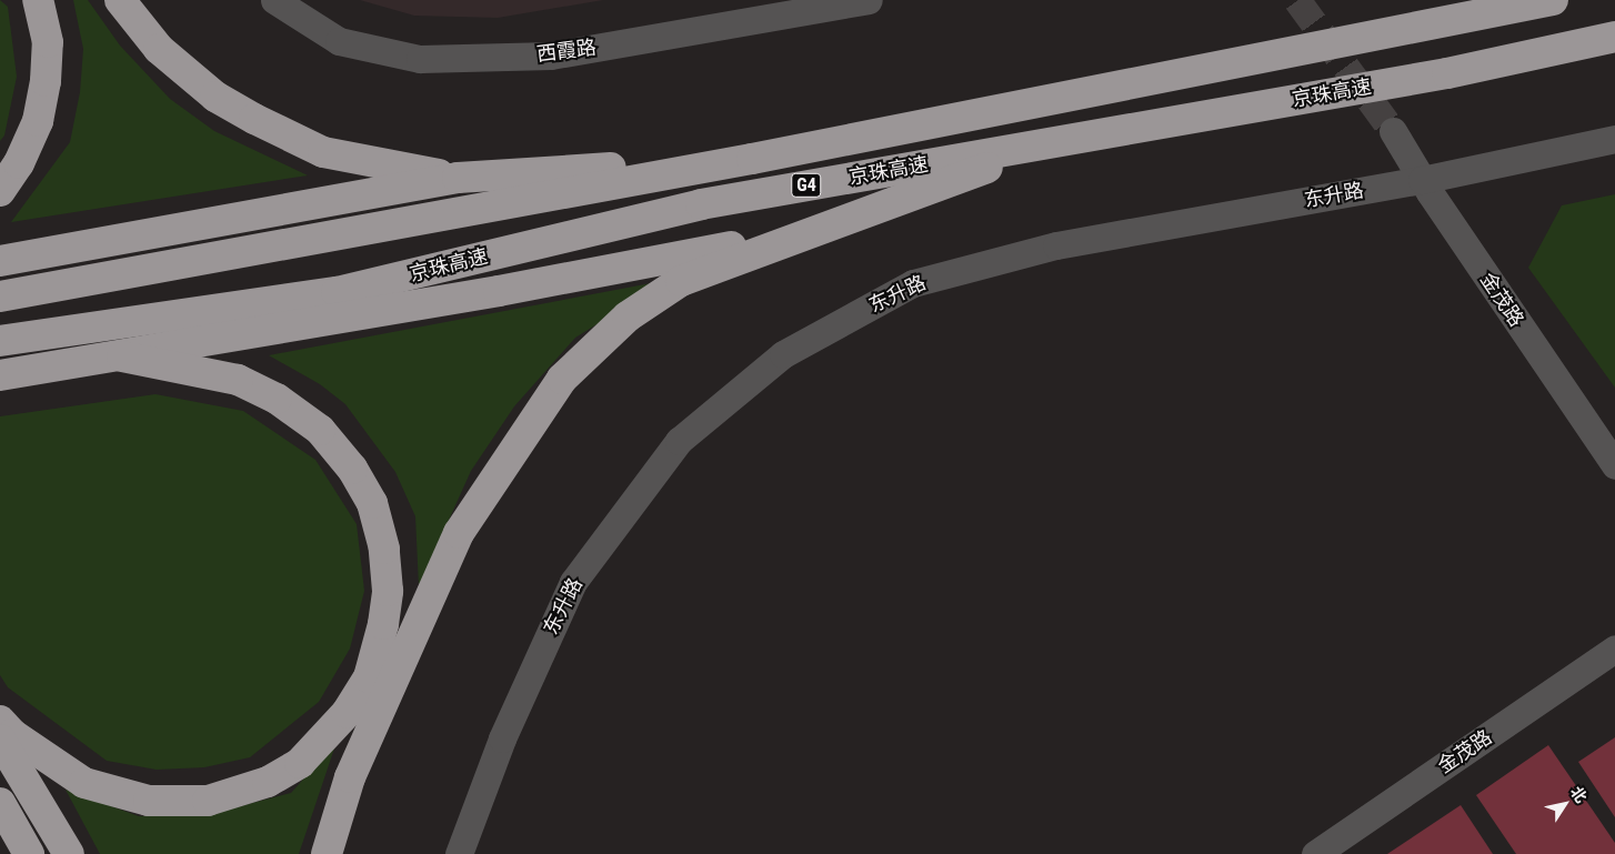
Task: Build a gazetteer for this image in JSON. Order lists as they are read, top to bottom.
{
  "streets": {
    "highway": ["京珠高速", "G4"],
    "street": ["西霞路", "东升路", "金茂路"]
  },
  "crossings": [
    ["东升路", "金茂路"]
  ],
  "north": "top right"
}
